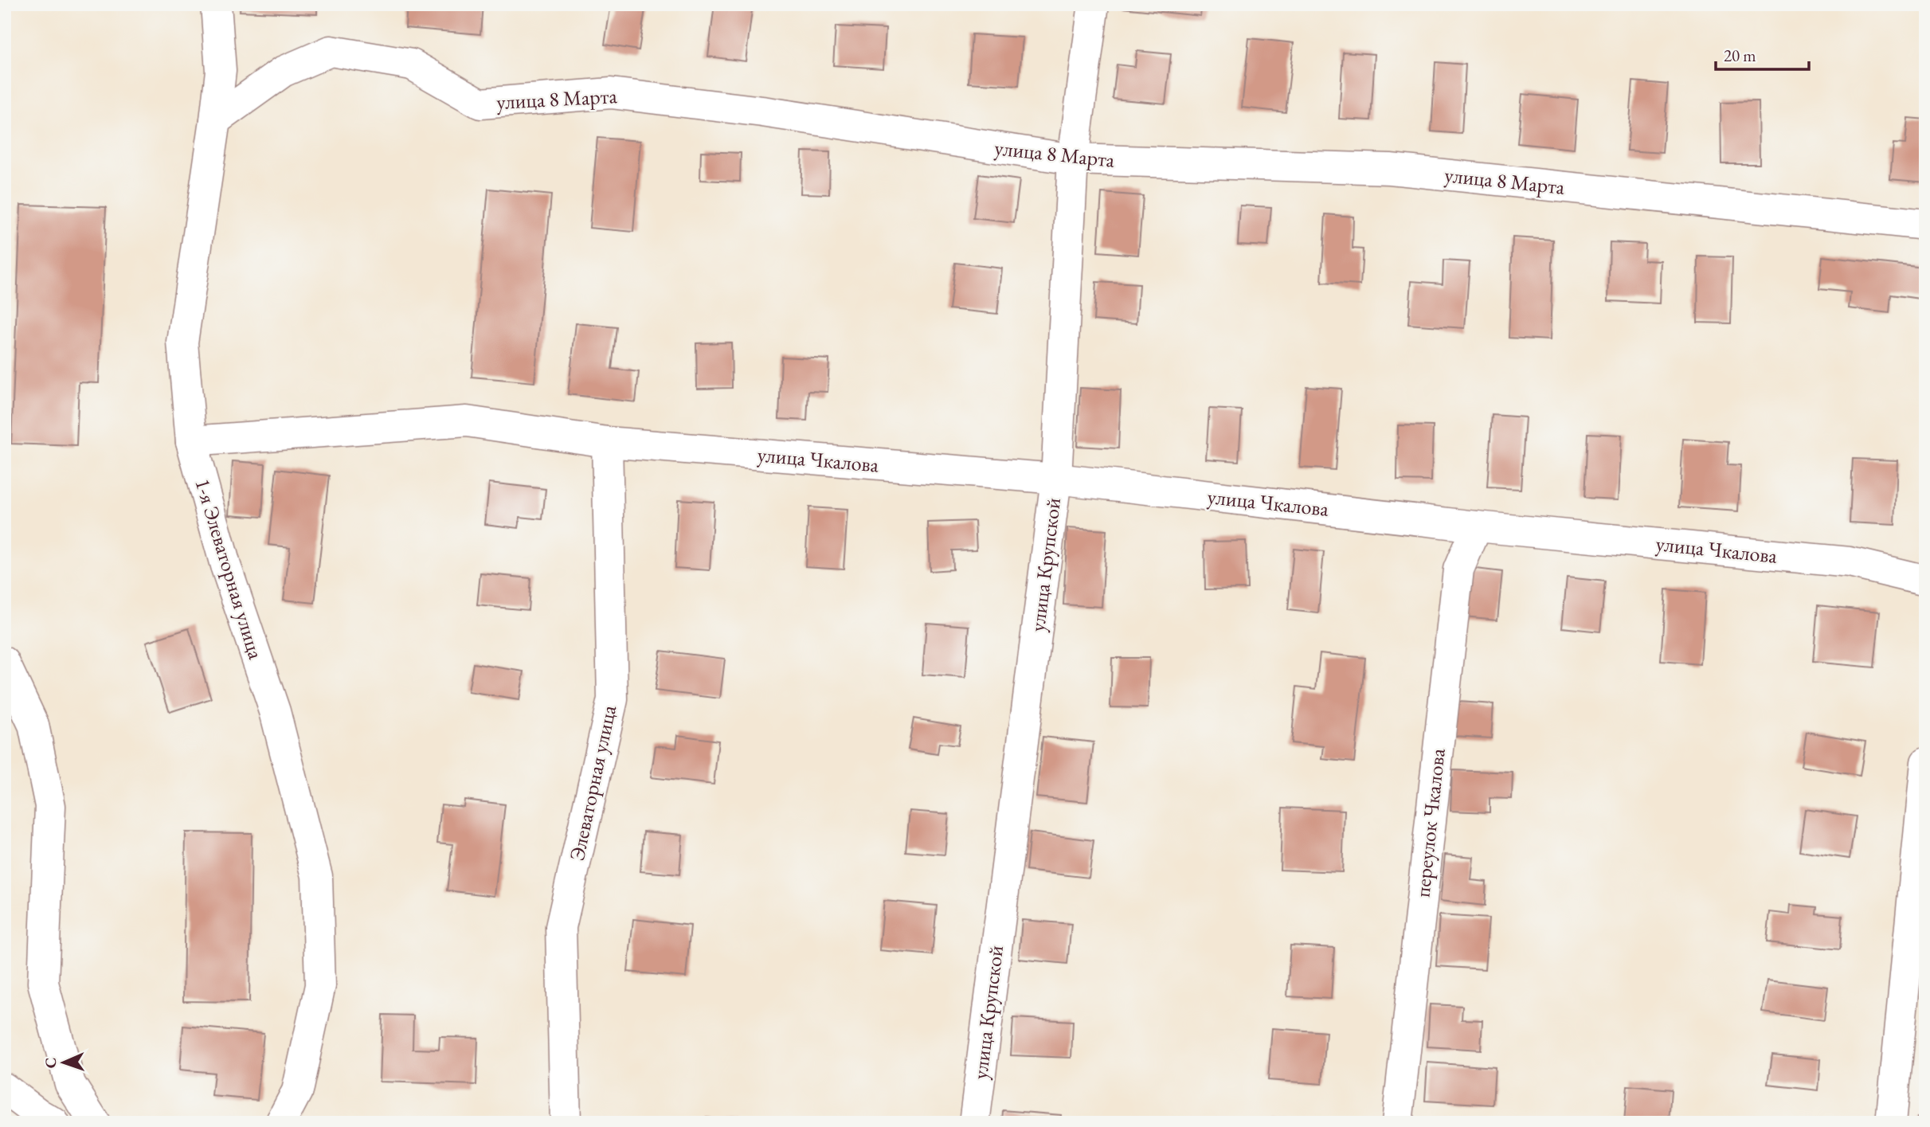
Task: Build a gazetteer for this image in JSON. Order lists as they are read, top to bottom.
{
  "streets": {
    "street": [
      "улица 8 Марта",
      "улица Чкалова",
      "улица Крупской",
      "1-я Элеваторная улица",
      "Элеваторная улица",
      "переулок Чкалова"
    ]
  },
  "crossings": [
    ["улица 8 Марта", "улица Крупской"],
    ["улица 8 Марта", "1-я Элеваторная улица"],
    ["улица Чкалова", "улица Крупской"],
    ["улица Чкалова", "1-я Элеваторная улица"],
    ["улица Чкалова", "Элеваторная улица"],
    ["улица Чкалова", "переулок Чкалова"]
  ],
  "scale_bar": "20 m",
  "north": "left"
}
